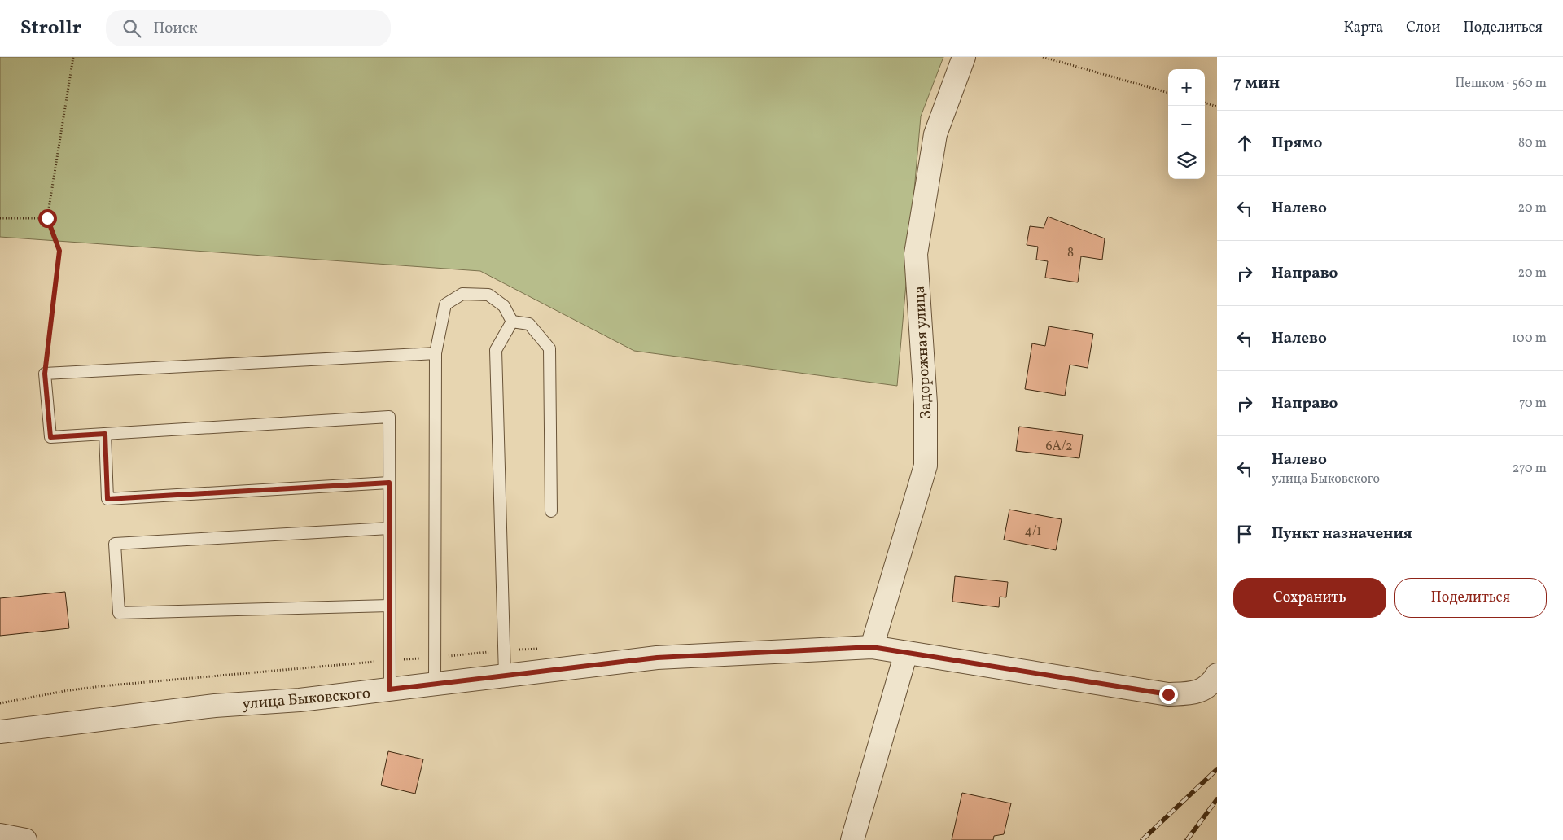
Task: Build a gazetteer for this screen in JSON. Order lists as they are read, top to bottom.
{
  "streets": {
    "street": ["Задорожная улица", "улица Быковского"]
  },
  "crossings": [
    ["Задорожная улица", "улица Быковского"]
  ],
  "house_numbers": ["8", "6А/2", "4/1"],
  "page": {
    "header": "Strollr",
    "search": "Поиск",
    "nav": ["Карта", "Слои", "Поделиться"],
    "heading": ["7 мин", "Пешком · 560 m"],
    "map_buttons": ["+", "−"],
    "list": [
      ["Прямо", "80 m"],
      ["Налево", "20 m"],
      ["Направо", "20 m"],
      ["Налево", "100 m"],
      ["Направо", "70 m"],
      ["Налево", "улица Быковского", "270 m"],
      "Пункт назначения"
    ],
    "buttons": ["Сохранить", "Поделиться"]
  }
}
